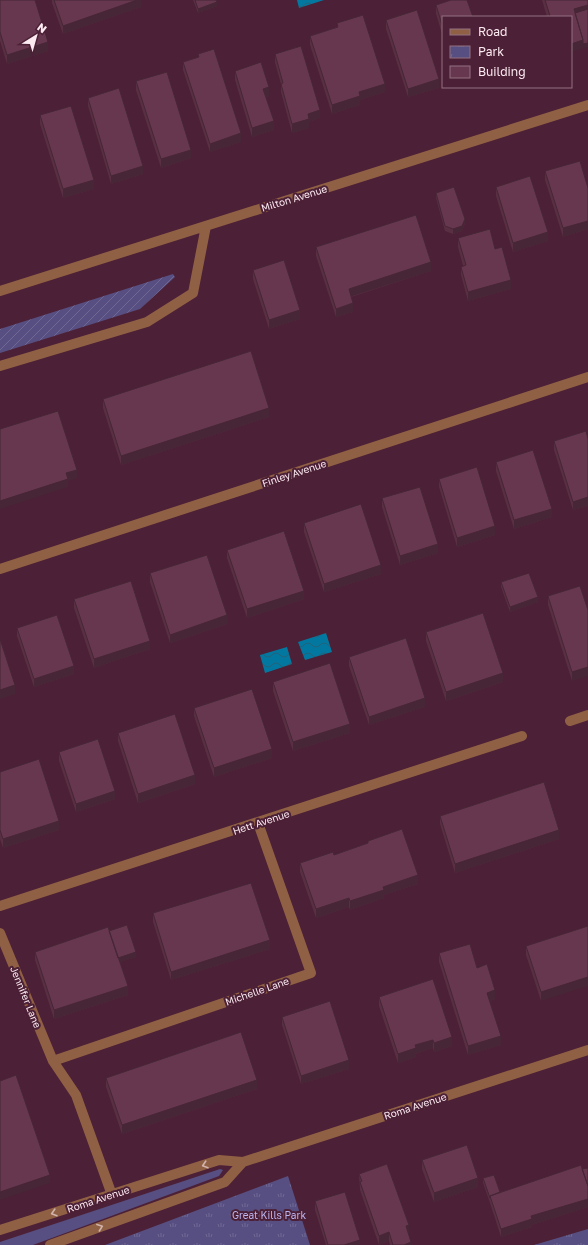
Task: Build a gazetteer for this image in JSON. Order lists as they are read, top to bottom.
{
  "streets": {
    "street": [
      "Milton Avenue",
      "Finley Avenue",
      "Hett Avenue",
      "Michelle Lane",
      "Jennifer Lane",
      "Roma Avenue"
    ]
  },
  "crossings": [
    ["Hett Avenue", "Michelle Lane"],
    ["Michelle Lane", "Jennifer Lane"],
    ["Jennifer Lane", "Roma Avenue"]
  ],
  "parks": ["Great Kills Park"],
  "legend": ["Road", "Park", "Building"],
  "north": "top right"
}
